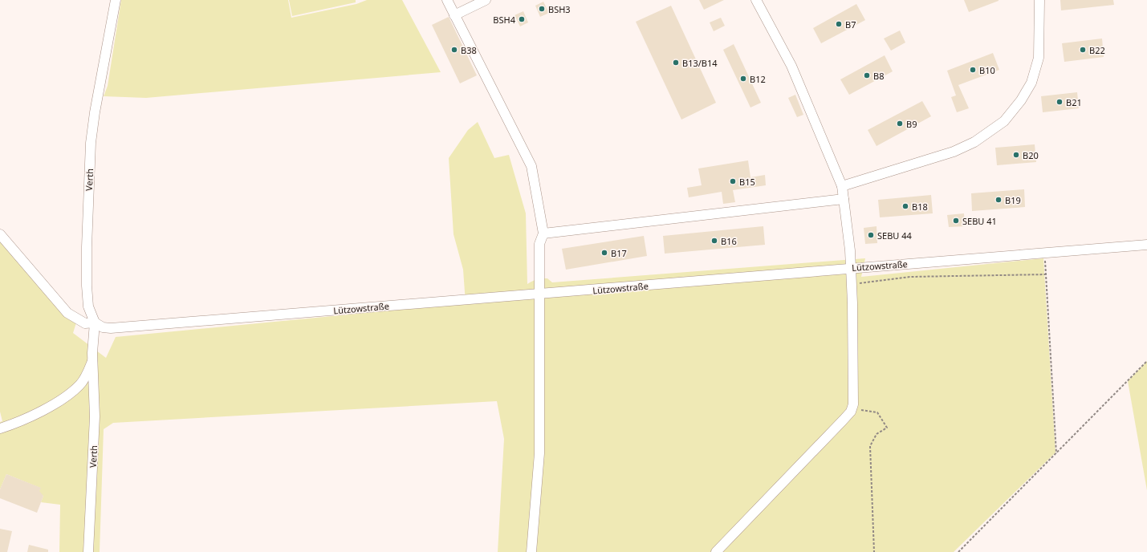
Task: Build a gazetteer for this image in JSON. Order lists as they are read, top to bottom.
{
  "streets": {
    "street": ["Verth", "Lützowstraße"]
  },
  "crossings": [
    ["Verth", "Lützowstraße"]
  ],
  "places": [
    "BSH3",
    "BSH4",
    "B7",
    "B38",
    "B22",
    "B13/B14",
    "B10",
    "B8",
    "B12",
    "B21",
    "B9",
    "B20",
    "B15",
    "B19",
    "B18",
    "SEBU 41",
    "SEBU 44",
    "B16",
    "B17"
  ]
}
